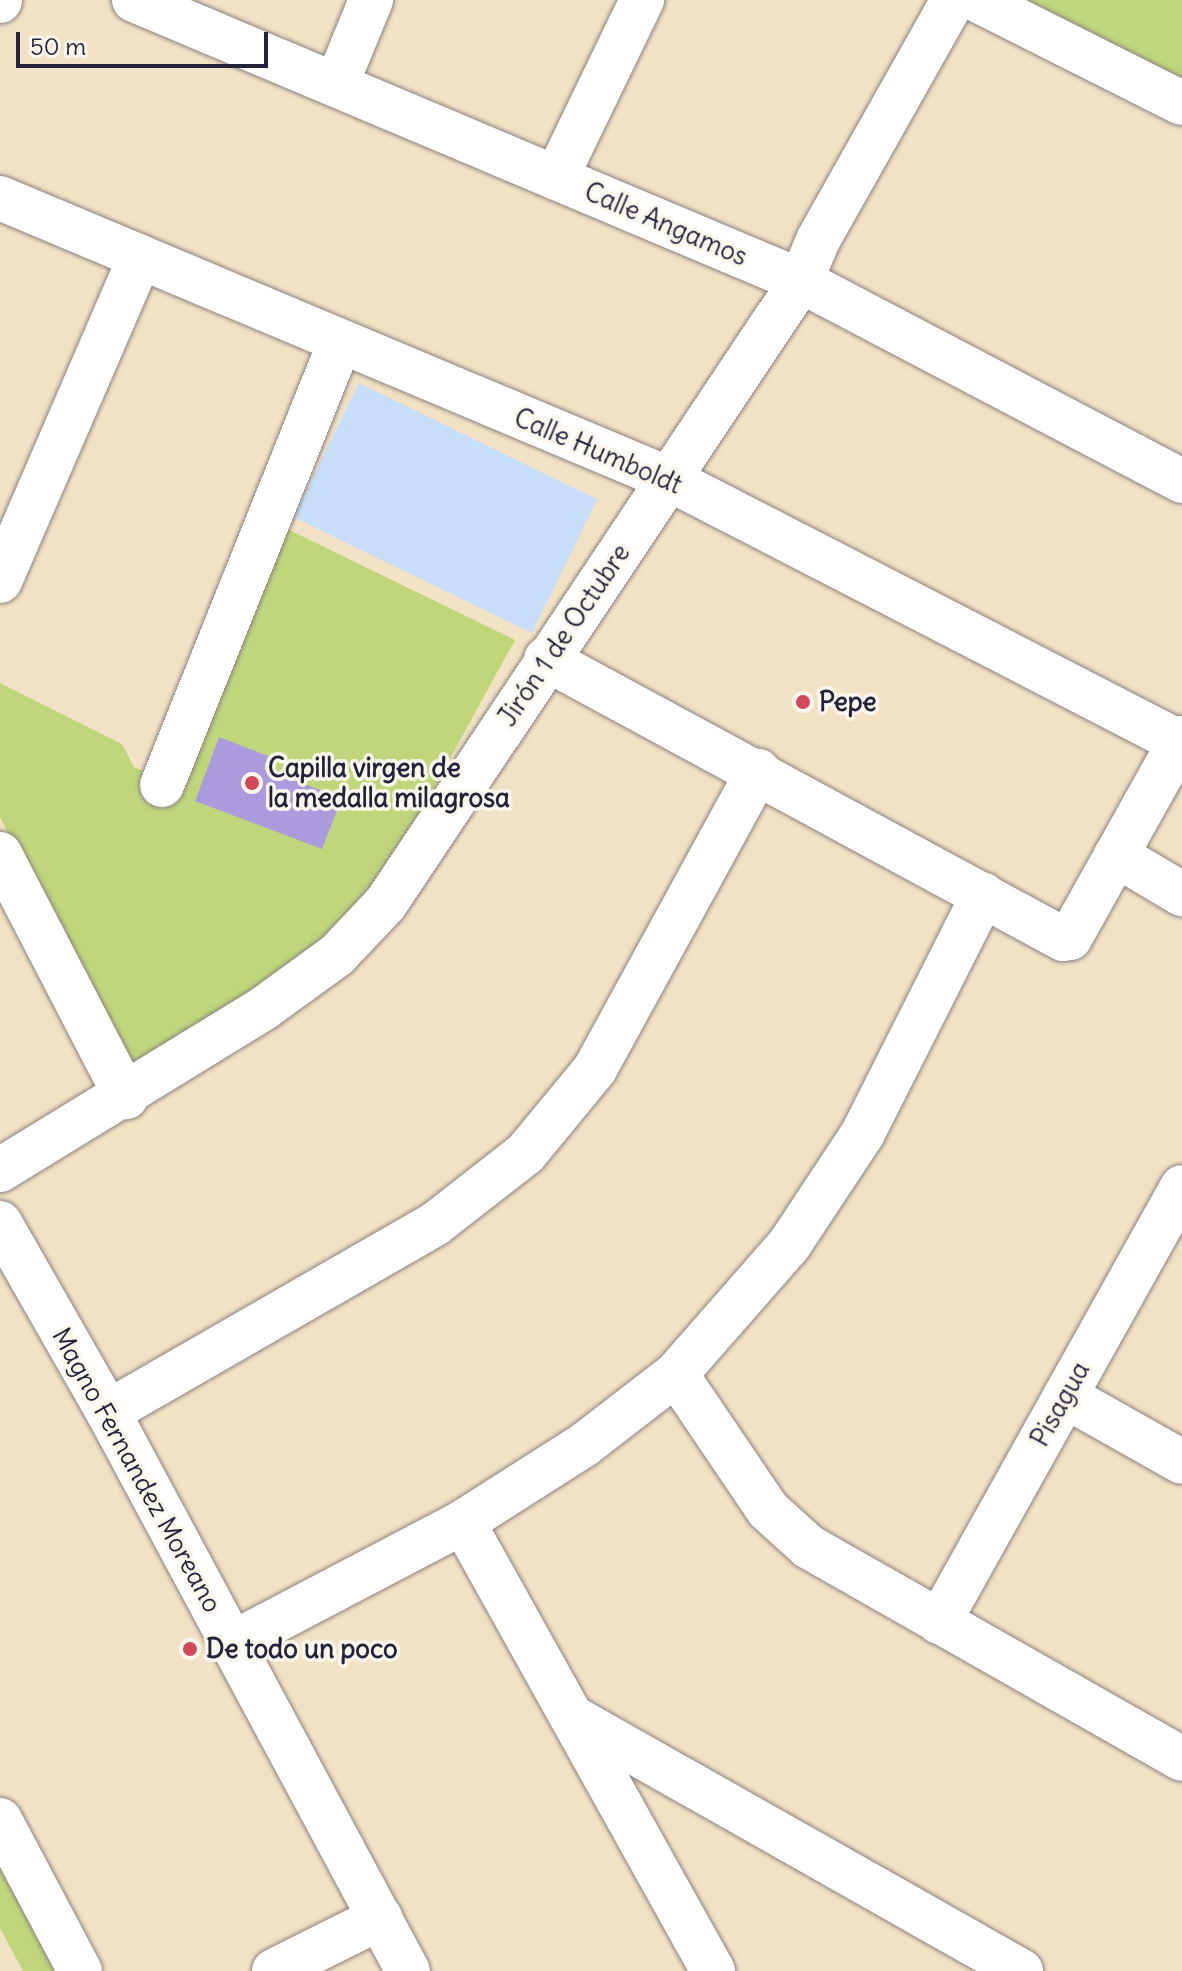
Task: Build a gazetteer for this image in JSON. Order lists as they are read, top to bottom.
{
  "streets": {
    "street": [
      "Calle Angamos",
      "Calle Humboldt",
      "Jirón 1 de Octubre",
      "Pisagua",
      "Magno Fernandez Moreano"
    ]
  },
  "crossings": [
    ["Calle Angamos", "Jirón 1 de Octubre"],
    ["Calle Humboldt", "Jirón 1 de Octubre"]
  ],
  "places": ["Pepe", "Capilla virgen de la medalla milagrosa", "De todo un poco"],
  "scale_bar": "50 m"
}
